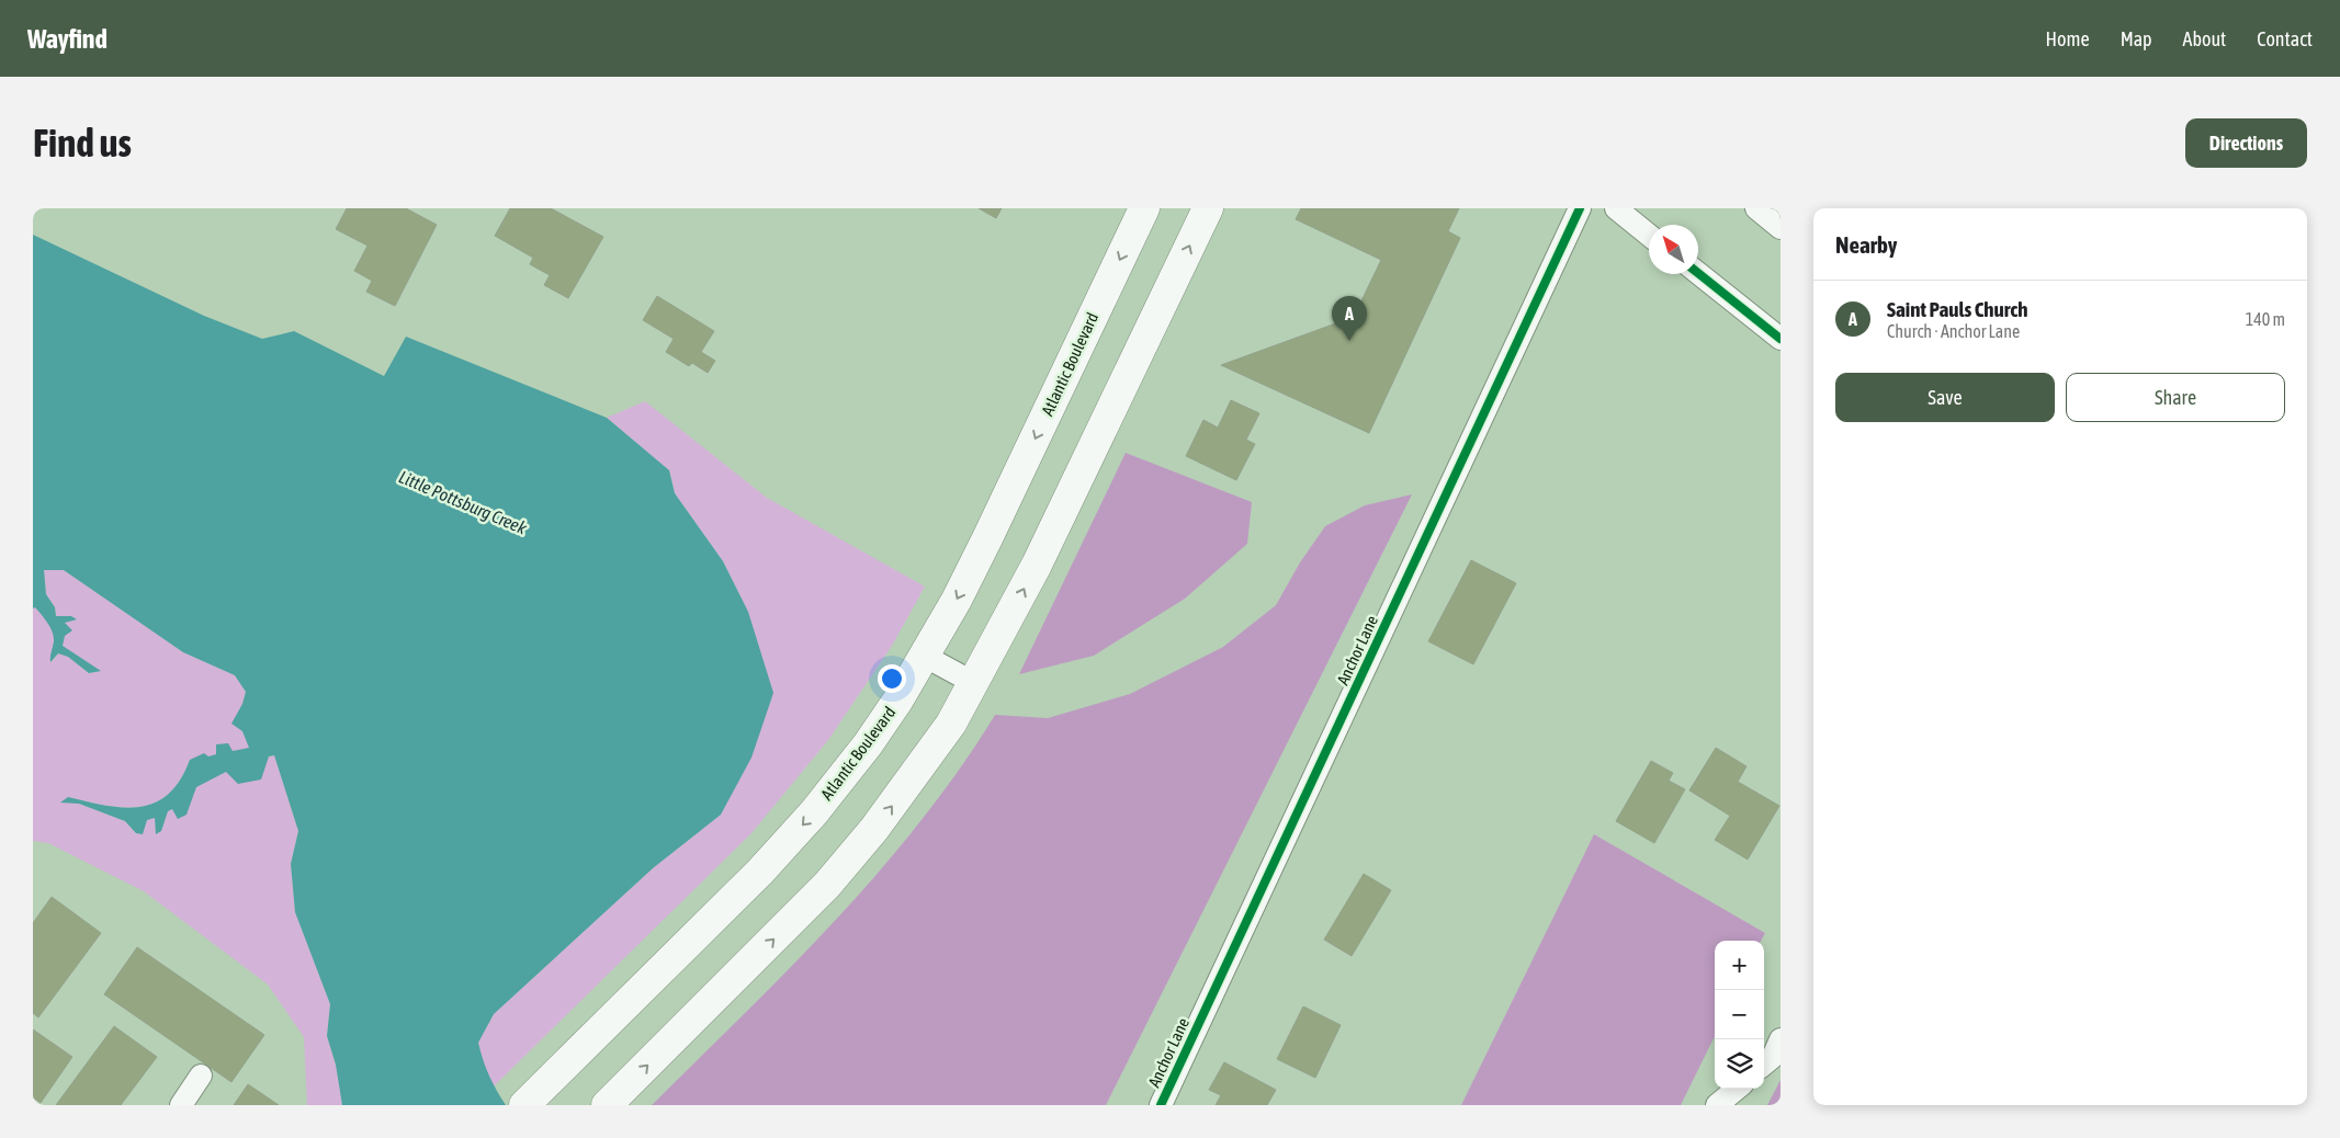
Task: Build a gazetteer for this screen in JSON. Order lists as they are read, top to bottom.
{
  "streets": {
    "main road": ["Atlantic Boulevard"],
    "street": ["Anchor Lane"]
  },
  "water": ["Little Pottsburg Creek"],
  "north": "top left",
  "page": {
    "header": "Wayfind",
    "nav": [
      "Home",
      "Map",
      "About",
      "Contact"
    ],
    "buttons": [
      "Directions",
      ["Save", "Share"]
    ],
    "title": "Find us",
    "heading": "Nearby",
    "list": [
      {
        "mark": "A",
        "name": "Saint Pauls Church",
        "note": "Church · Anchor Lane",
        "value": "140 m"
      }
    ],
    "pins": "A",
    "map_buttons": ["+", "−"]
  }
}
